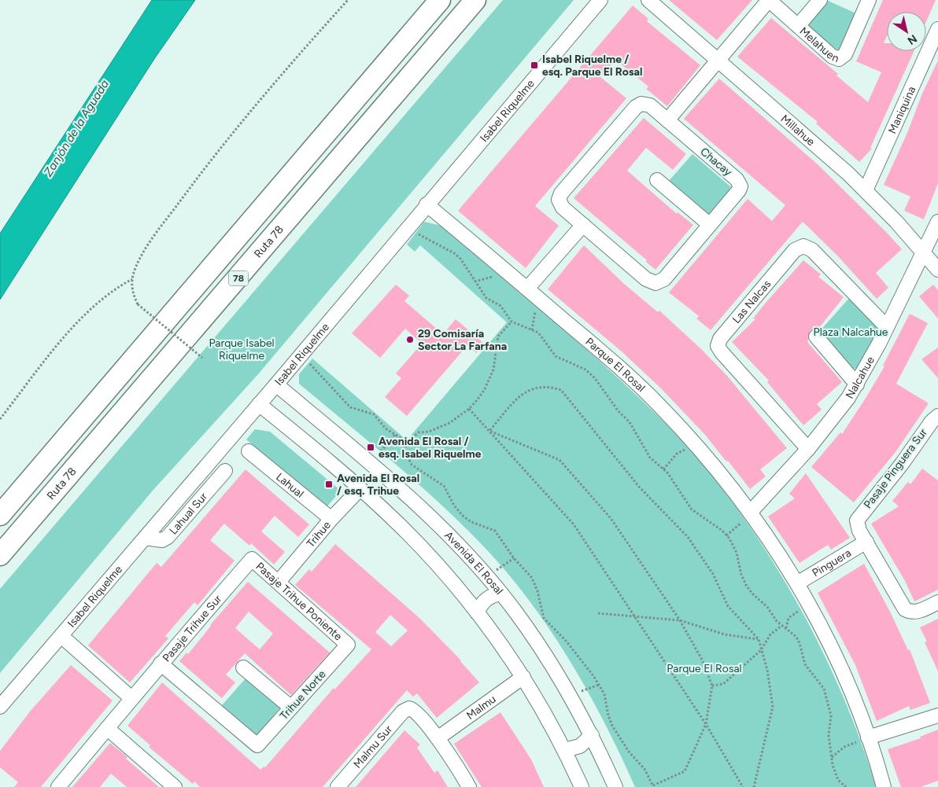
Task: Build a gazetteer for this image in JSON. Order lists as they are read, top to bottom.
{
  "streets": {
    "highway": ["Ruta 78", "78"],
    "street": [
      "Melahuen",
      "Maniquina",
      "Isabel Riquelme",
      "Millahue",
      "Chacay",
      "Las Nalcas",
      "Parque El Rosal",
      "Nalcahue",
      "Pasaje Pinguera Sur",
      "Lahual",
      "Lahual Sur",
      "Trihue",
      "Pinguera",
      "Avenida El Rosal",
      "Pasaje Trihue Poniente",
      "Pasaje Trihue Sur",
      "Trihue Norte",
      "Malmu",
      "Malmu Sur"
    ]
  },
  "crossings": [
    ["Melahuen", "Millahue"],
    ["Melahuen", "Chacay"],
    ["Maniquina", "Millahue"],
    ["Isabel Riquelme", "Parque El Rosal"],
    ["Isabel Riquelme", "Lahual Sur"],
    ["Isabel Riquelme", "Avenida El Rosal"],
    ["Millahue", "Nalcahue"],
    ["Las Nalcas", "Nalcahue"],
    ["Parque El Rosal", "Nalcahue"],
    ["Parque El Rosal", "Pinguera"],
    ["Pasaje Pinguera Sur", "Pinguera"],
    ["Lahual", "Trihue"],
    ["Trihue", "Pasaje Trihue Poniente"],
    ["Pasaje Trihue Poniente", "Pasaje Trihue Sur"],
    ["Pasaje Trihue Poniente", "Trihue Norte"],
    ["Pasaje Trihue Sur", "Trihue Norte"],
    ["Malmu", "Malmu Sur"]
  ],
  "water": ["Zanjón de la Aguada"],
  "parks": ["Plaza Nalcahue", "Parque Isabel Riquelme", "Parque El Rosal"],
  "places": {
    "transit": ["Isabel Riquelme / esq. Parque El Rosal", "Avenida El Rosal / esq. Isabel Riquelme", "Avenida El Rosal / esq. Trihue"],
    "other": ["29 Comisaría Sector La Farfana"]
  },
  "north": "bottom right"
}
